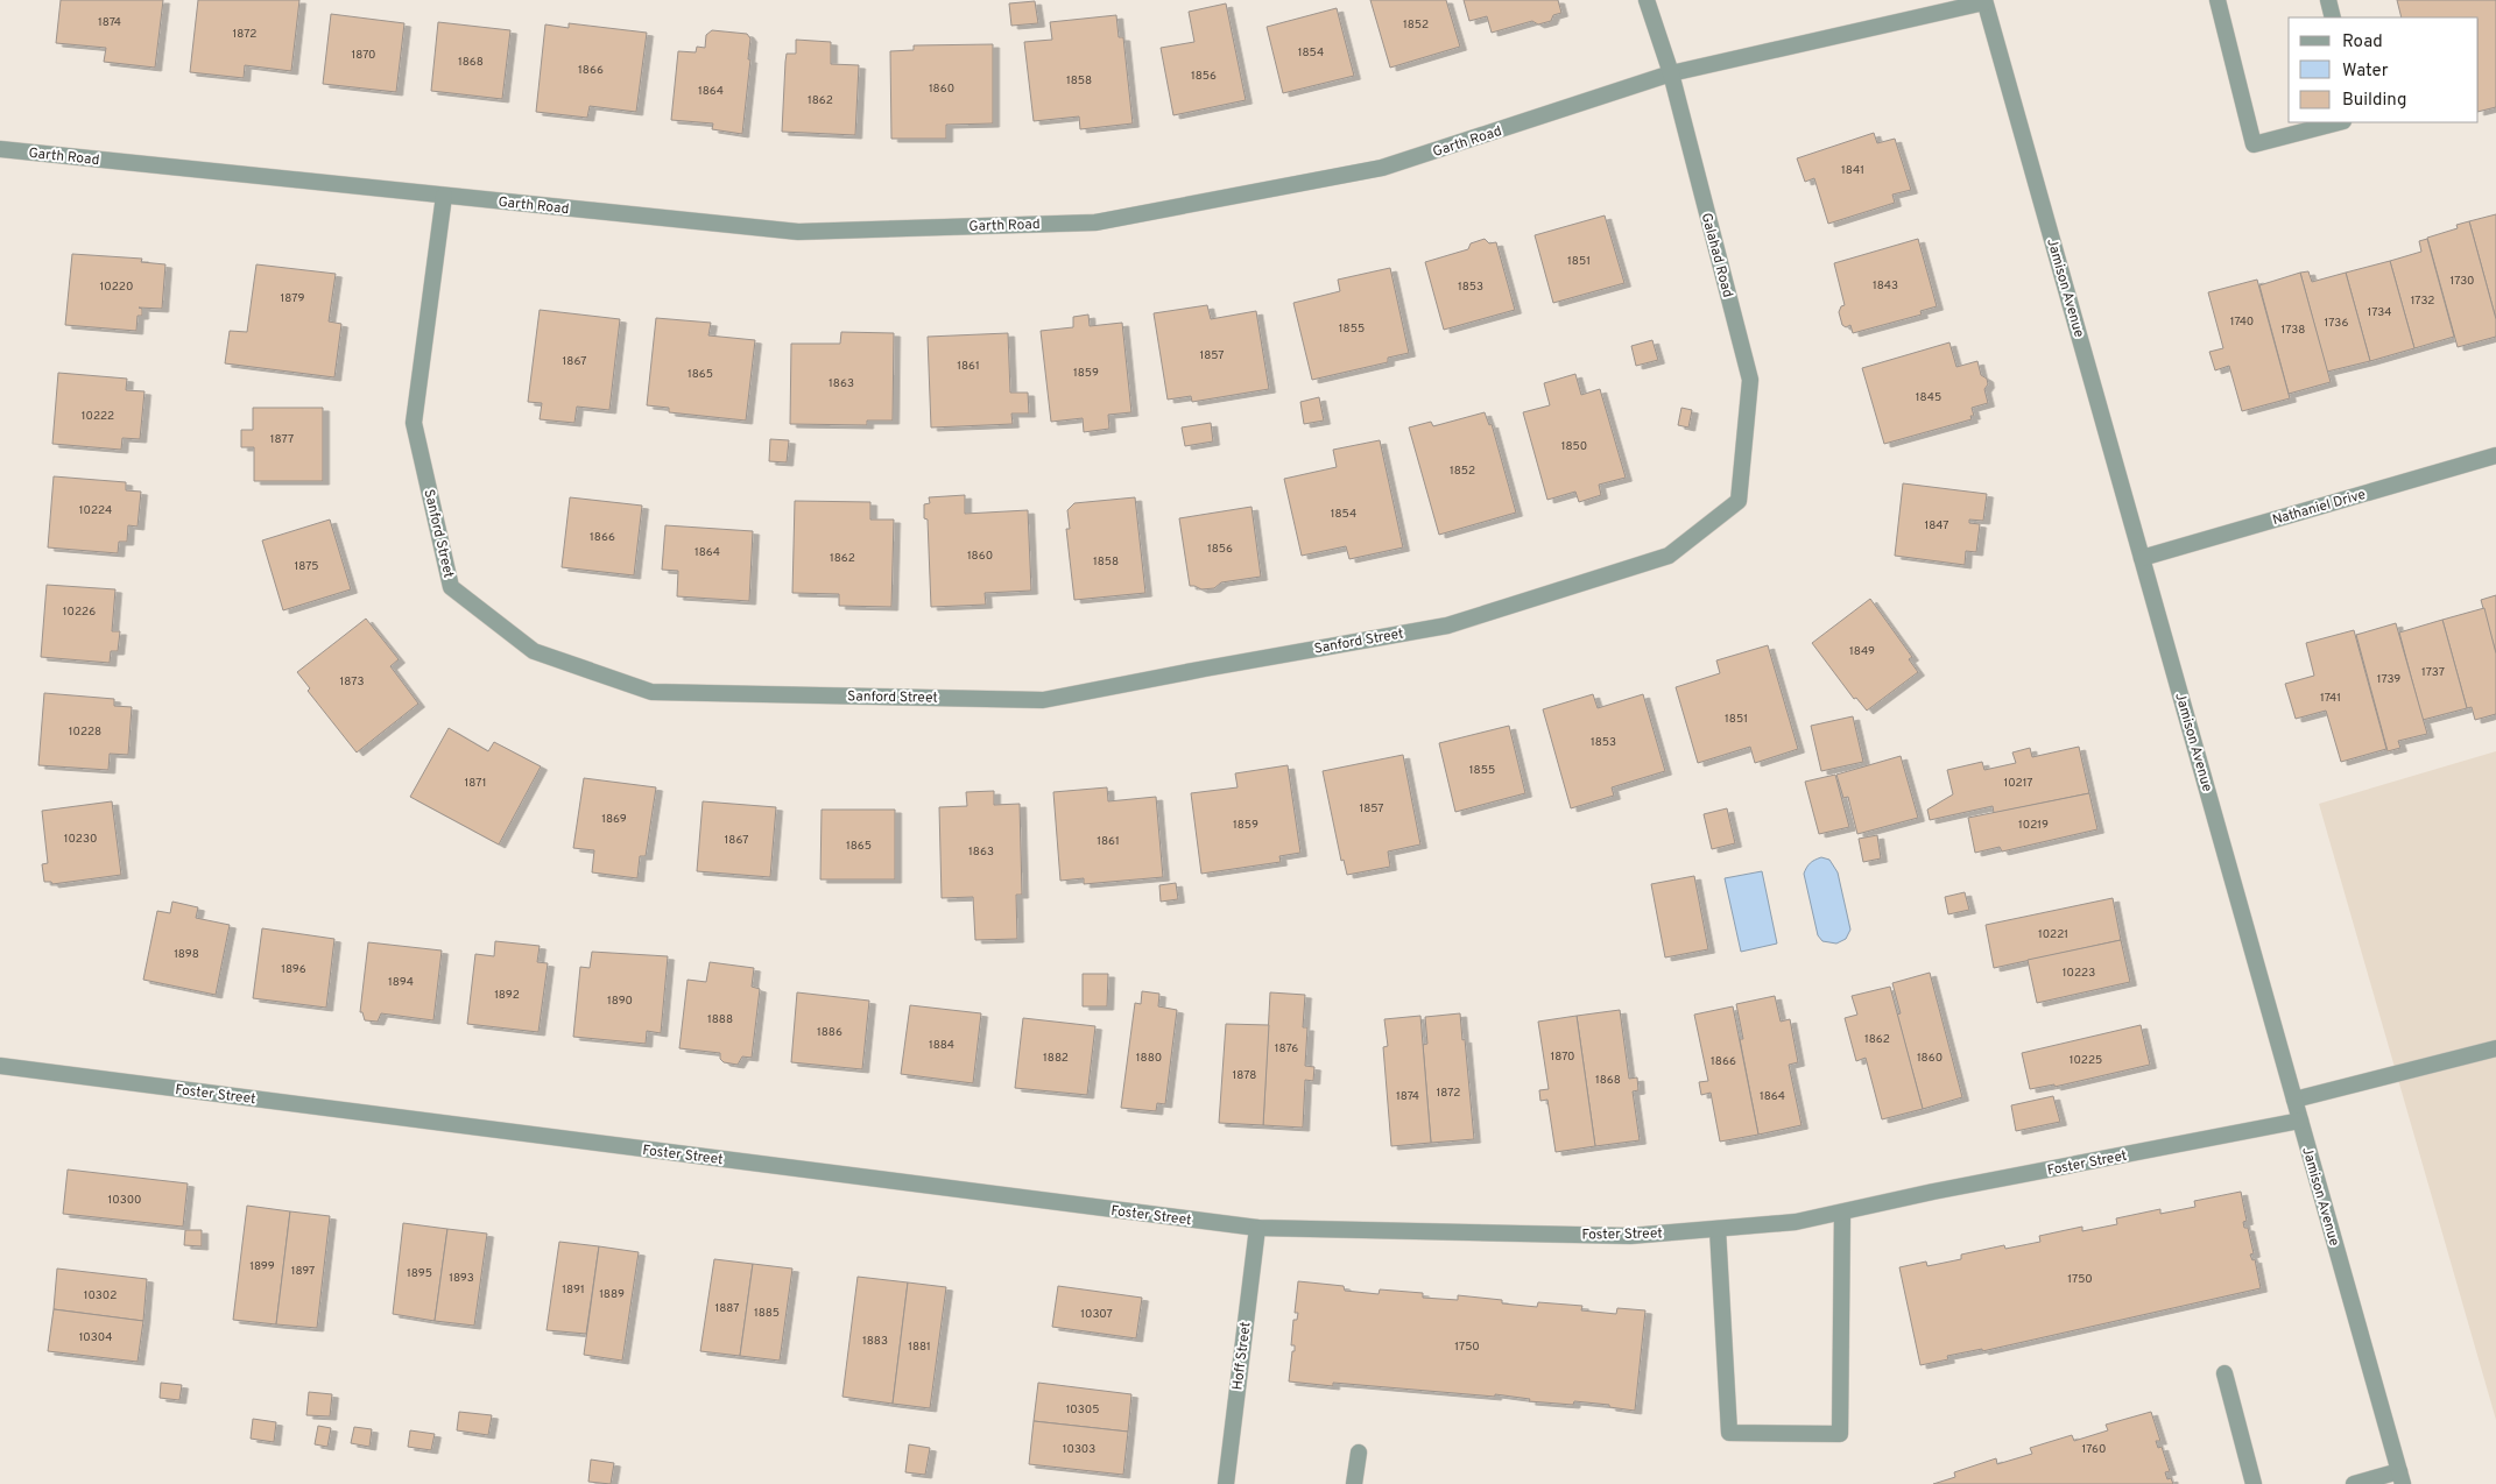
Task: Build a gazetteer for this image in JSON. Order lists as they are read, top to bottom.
{
  "streets": {
    "street": [
      "Garth Road",
      "Galahad Road",
      "Jamison Avenue",
      "Nathaniel Drive",
      "Sanford Street",
      "Foster Street",
      "Hoff Street"
    ]
  },
  "crossings": [
    ["Garth Road", "Galahad Road"],
    ["Garth Road", "Jamison Avenue"],
    ["Garth Road", "Sanford Street"],
    ["Galahad Road", "Sanford Street"],
    ["Jamison Avenue", "Nathaniel Drive"],
    ["Jamison Avenue", "Foster Street"],
    ["Foster Street", "Hoff Street"]
  ],
  "house_numbers": [
    "1874",
    "1852",
    "1872",
    "1854",
    "1870",
    "1868",
    "1866",
    "1856",
    "1858",
    "1860",
    "1864",
    "1862",
    "1841",
    "1851",
    "1730",
    "1843",
    "10220",
    "1853",
    "1879",
    "1732",
    "1734",
    "1740",
    "1736",
    "1855",
    "1738",
    "1857",
    "1867",
    "1861",
    "1859",
    "1865",
    "1863",
    "1845",
    "10222",
    "1877",
    "1850",
    "1852",
    "10224",
    "1854",
    "1847",
    "1866",
    "1856",
    "1864",
    "1860",
    "1862",
    "1858",
    "1875",
    "10226",
    "1849",
    "1737",
    "1739",
    "1873",
    "1741",
    "1851",
    "10228",
    "1853",
    "1855",
    "1871",
    "10217",
    "1857",
    "1869",
    "1859",
    "10219",
    "10230",
    "1867",
    "1861",
    "1865",
    "1863",
    "10221",
    "1898",
    "1896",
    "10223",
    "1894",
    "1892",
    "1890",
    "1888",
    "1886",
    "1862",
    "1884",
    "1876",
    "1870",
    "1882",
    "1880",
    "1860",
    "10225",
    "1866",
    "1878",
    "1868",
    "1872",
    "1874",
    "1864",
    "10300",
    "1899",
    "1897",
    "1895",
    "1893",
    "1750",
    "1891",
    "1889",
    "10302",
    "1887",
    "1885",
    "10307",
    "10304",
    "1883",
    "1881",
    "1750",
    "10305",
    "10303",
    "1760"
  ],
  "legend": ["Road", "Water", "Building"]
}
